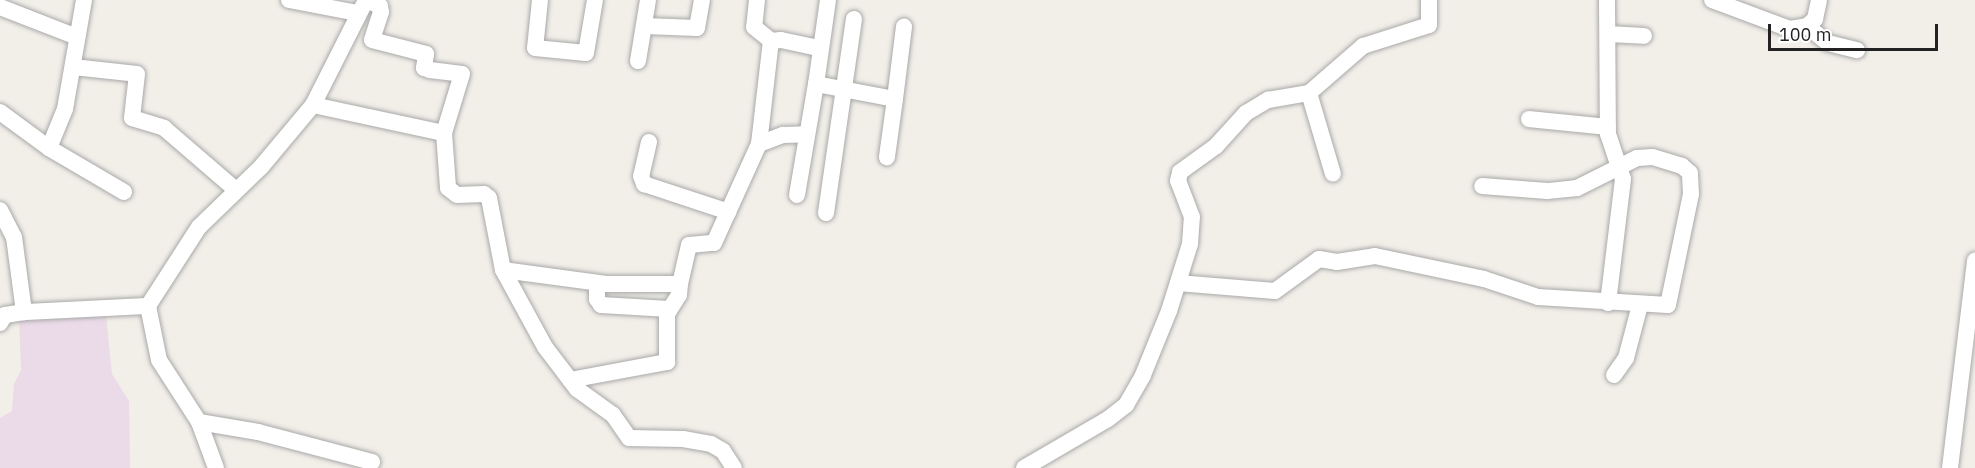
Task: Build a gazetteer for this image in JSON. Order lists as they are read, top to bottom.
{
  "scale_bar": "100 m"
}
